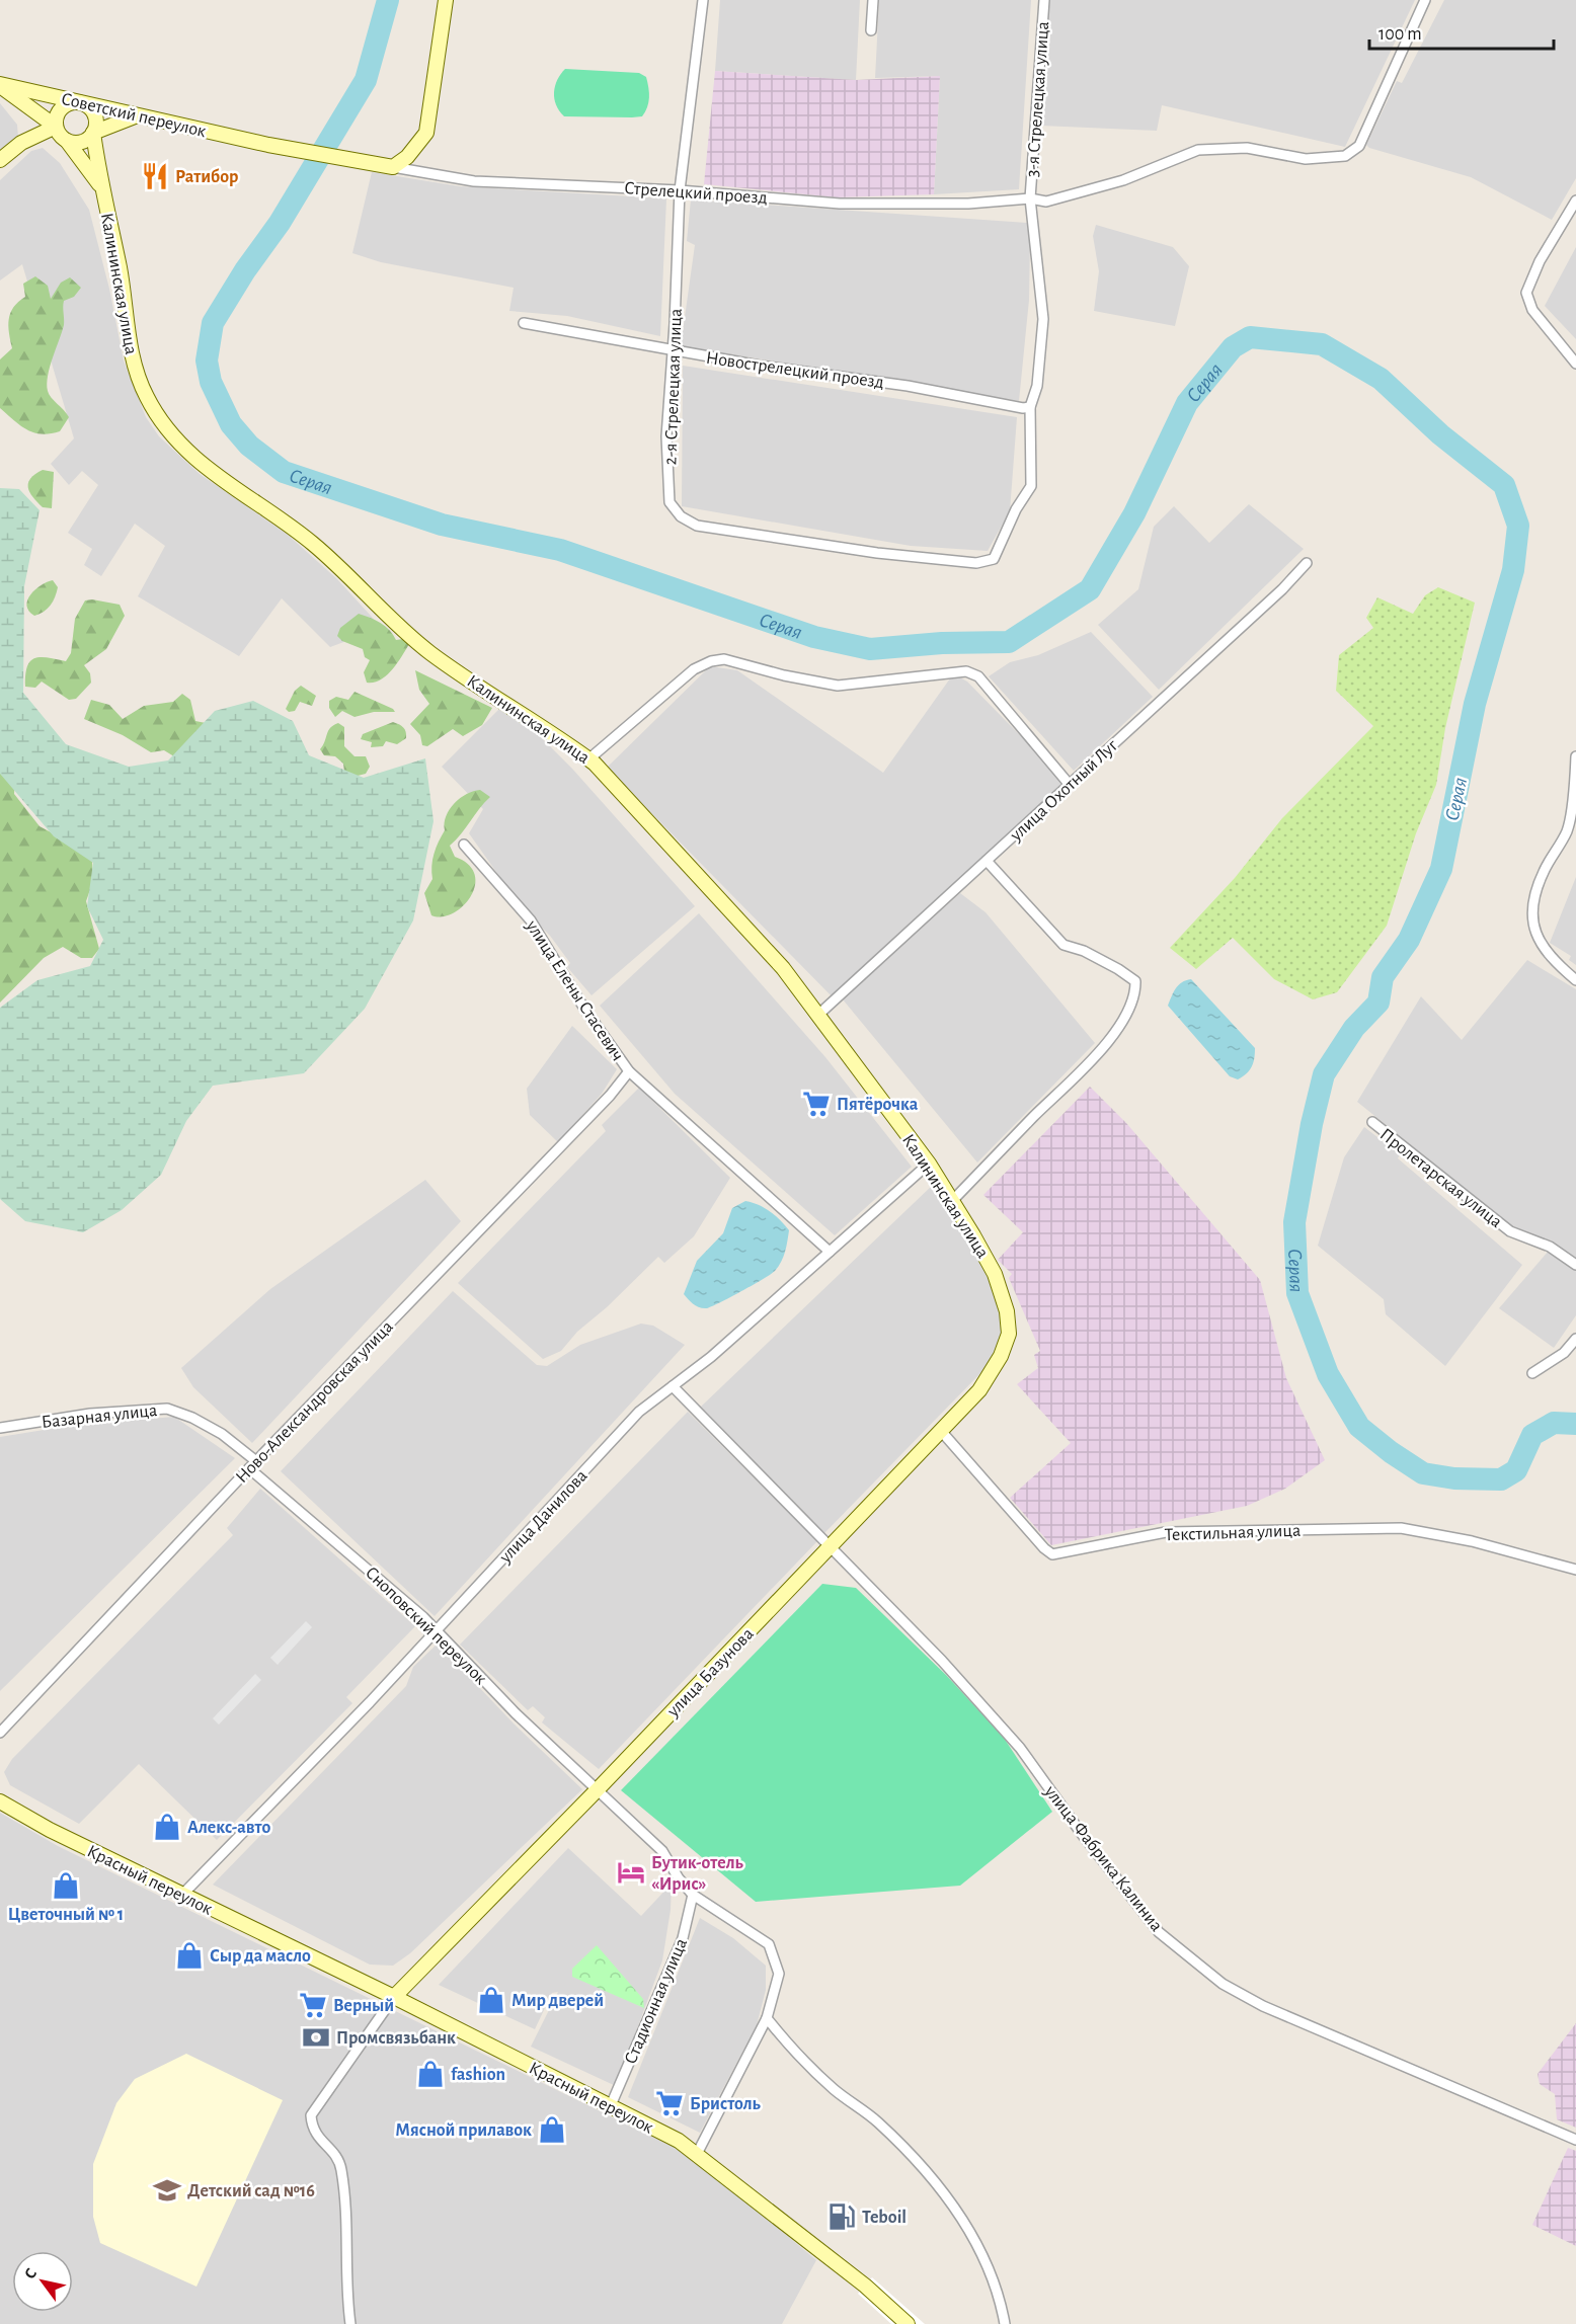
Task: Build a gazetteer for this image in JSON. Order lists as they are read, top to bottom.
{
  "streets": {
    "street": [
      "3-я Стрелецкая улица",
      "Советский переулок",
      "Стрелецкий проезд",
      "Калининская улица",
      "Новострелецкий проезд",
      "2-я Стрелецкая улица",
      "улица Охотный Луг",
      "улица Елены Стасевич",
      "Пролетарская улица",
      "Ново-Александровская улица",
      "Базарная улица",
      "улица Данилова",
      "Текстильная улица",
      "Сноповский переулок",
      "улица Базунова",
      "улица Фабрика Калиниа",
      "Красный переулок",
      "Стадионная улица"
    ]
  },
  "crossings": [
    ["3-я Стрелецкая улица", "Стрелецкий проезд"],
    ["3-я Стрелецкая улица", "Новострелецкий проезд"],
    ["3-я Стрелецкая улица", "2-я Стрелецкая улица"],
    ["Советский переулок", "Стрелецкий проезд"],
    ["Советский переулок", "Калининская улица"],
    ["Стрелецкий проезд", "2-я Стрелецкая улица"],
    ["Калининская улица", "улица Охотный Луг"],
    ["Калининская улица", "улица Данилова"],
    ["Калининская улица", "улица Базунова"],
    ["Новострелецкий проезд", "2-я Стрелецкая улица"],
    ["улица Елены Стасевич", "Ново-Александровская улица"],
    ["улица Елены Стасевич", "улица Данилова"],
    ["Ново-Александровская улица", "Базарная улица"],
    ["Ново-Александровская улица", "Сноповский переулок"],
    ["Базарная улица", "Сноповский переулок"],
    ["улица Данилова", "Сноповский переулок"],
    ["улица Данилова", "улица Фабрика Калиниа"],
    ["улица Данилова", "Красный переулок"],
    ["Текстильная улица", "улица Базунова"],
    ["Сноповский переулок", "улица Базунова"],
    ["Сноповский переулок", "Красный переулок"],
    ["Сноповский переулок", "Стадионная улица"],
    ["улица Базунова", "улица Фабрика Калиниа"],
    ["улица Базунова", "Красный переулок"],
    ["Красный переулок", "Стадионная улица"]
  ],
  "water": ["Серая"],
  "places": {
    "restaurant": ["Ратибор"],
    "supermarket": ["Пятёрочка", "Верный", "Бристоль"],
    "shop": [
      "Алекс-авто",
      "Цветочный № 1",
      "Сыр да масло",
      "Мир дверей",
      "fashion",
      "Мясной прилавок"
    ],
    "hotel": ["Бутик-отель «Ирис»"],
    "bank": ["Промсвязьбанк"],
    "school or university": ["Детский сад №16"],
    "fuel station": ["Teboil"]
  },
  "scale_bar": "100 m",
  "north": "top left"
}
